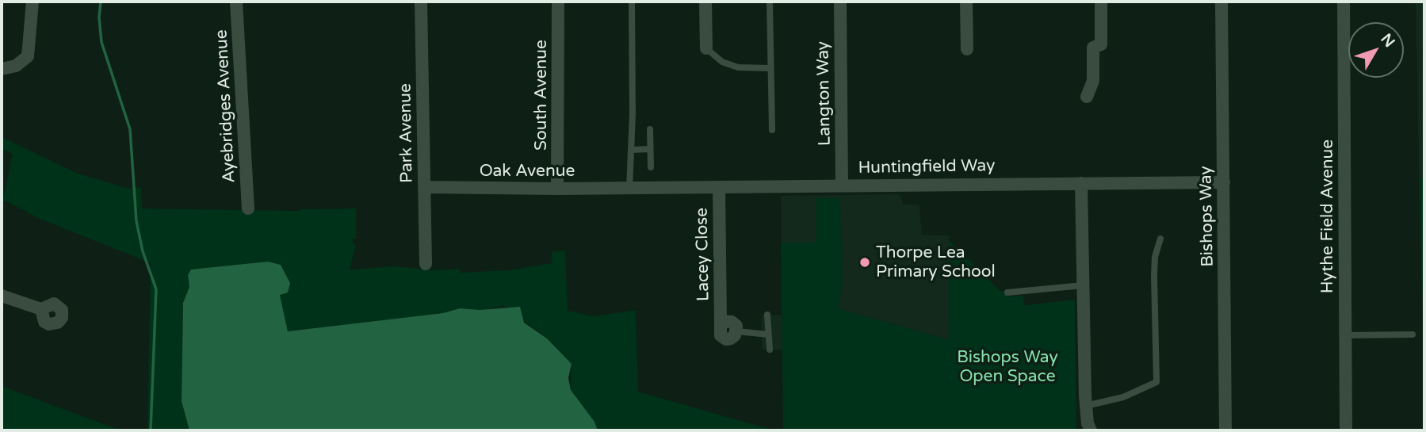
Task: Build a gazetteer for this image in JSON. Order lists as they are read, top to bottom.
{
  "streets": {
    "street": [
      "Langton Way",
      "South Avenue",
      "Ayebridges Avenue",
      "Park Avenue",
      "Huntingfield Way",
      "Oak Avenue",
      "Bishops Way",
      "Hythe Field Avenue",
      "Lacey Close"
    ]
  },
  "crossings": [
    ["Langton Way", "Huntingfield Way"],
    ["South Avenue", "Oak Avenue"],
    ["Park Avenue", "Oak Avenue"],
    ["Huntingfield Way", "Oak Avenue"],
    ["Huntingfield Way", "Bishops Way"],
    ["Huntingfield Way", "Lacey Close"]
  ],
  "parks": ["Bishops Way Open Space"],
  "places": ["Thorpe Lea Primary School"],
  "north": "top right"
}
